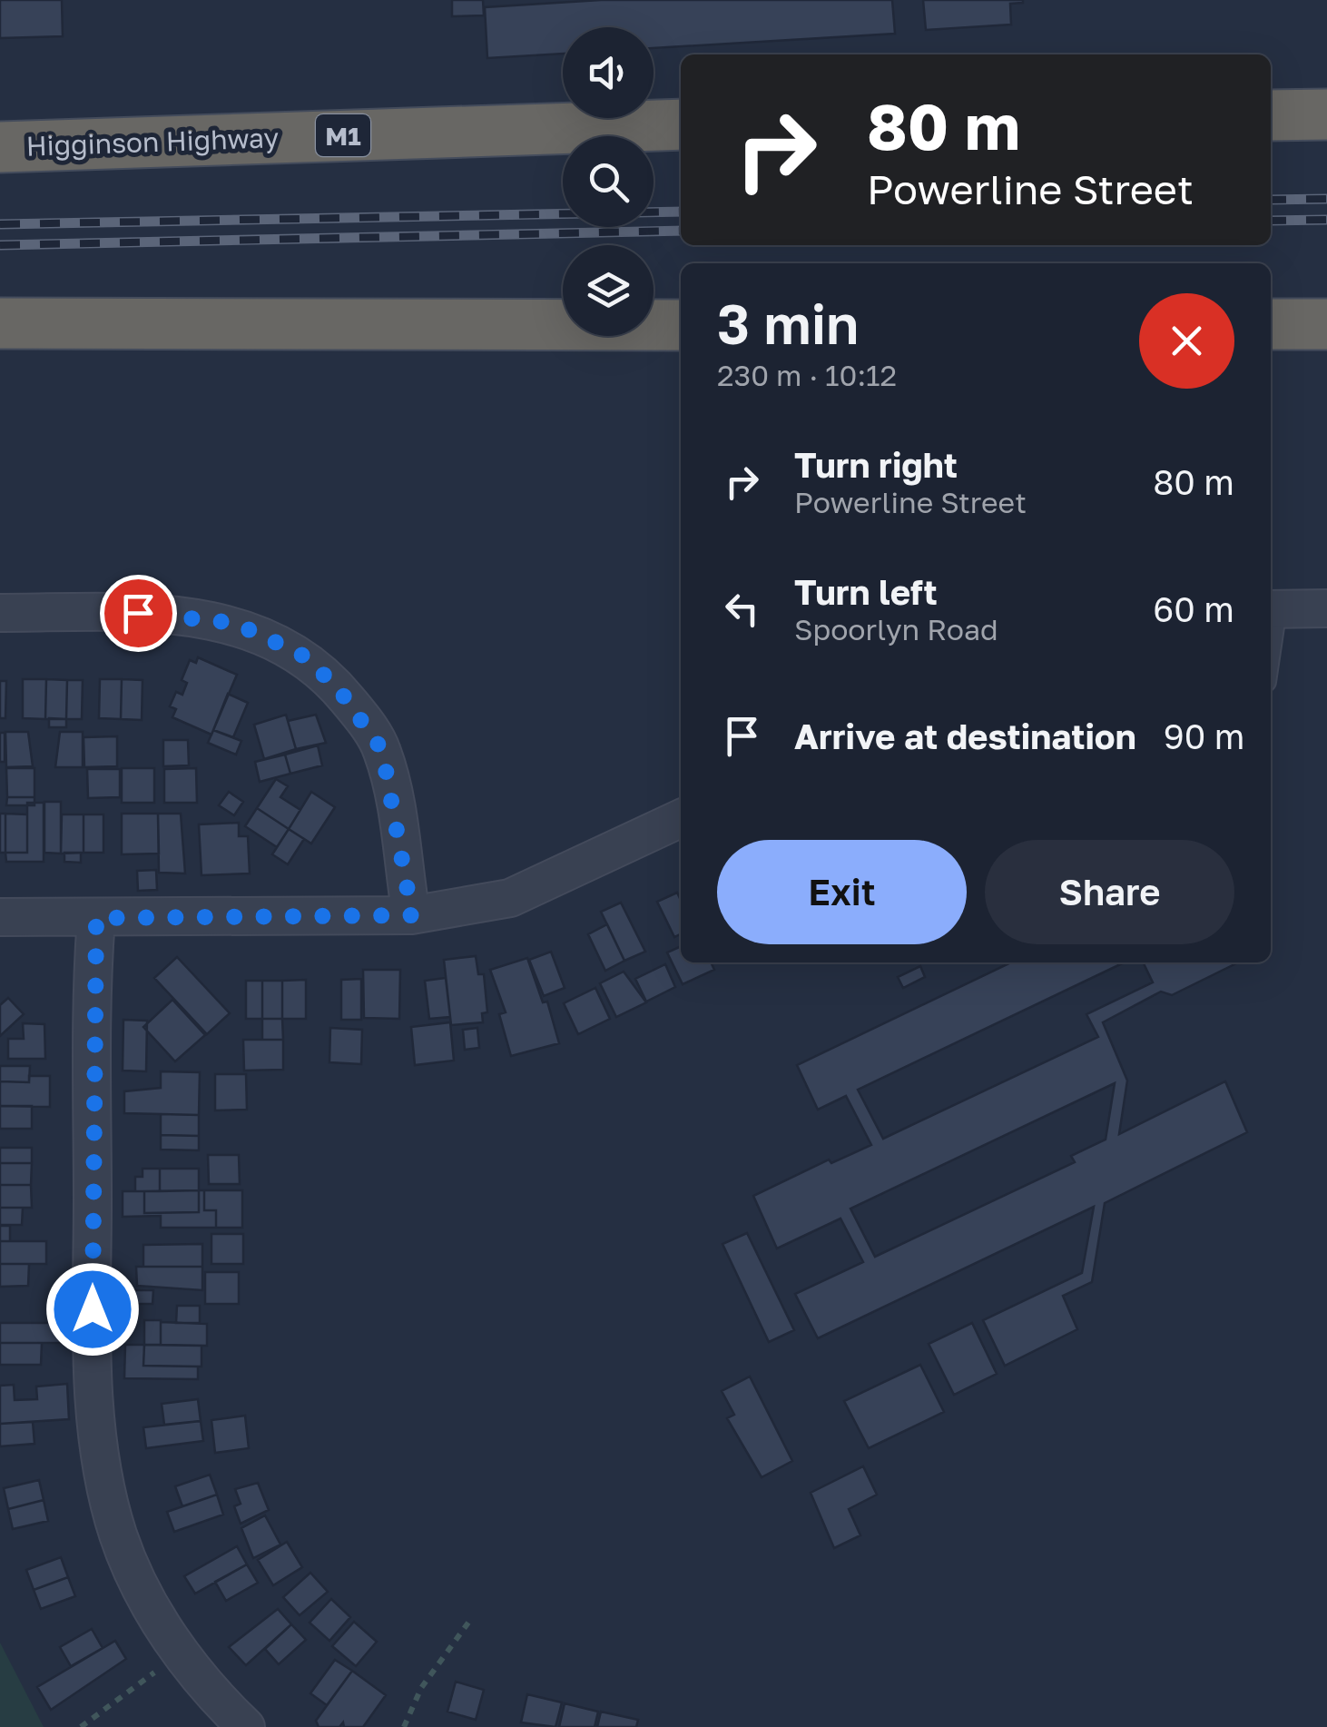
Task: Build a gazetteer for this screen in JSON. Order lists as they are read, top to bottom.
{
  "streets": {
    "highway": ["M1", "Higginson Highway"]
  },
  "page": {
    "turn": ["80 m", "Powerline Street"],
    "heading": ["3 min", "230 m · 10:12"],
    "list": [
      {
        "name": "Turn right",
        "note": "Powerline Street",
        "value": "80 m"
      },
      {
        "name": "Turn left",
        "note": "Spoorlyn Road",
        "value": "60 m"
      },
      {
        "name": "Arrive at destination",
        "value": "90 m"
      }
    ],
    "buttons": ["Exit", "Share"]
  }
}
